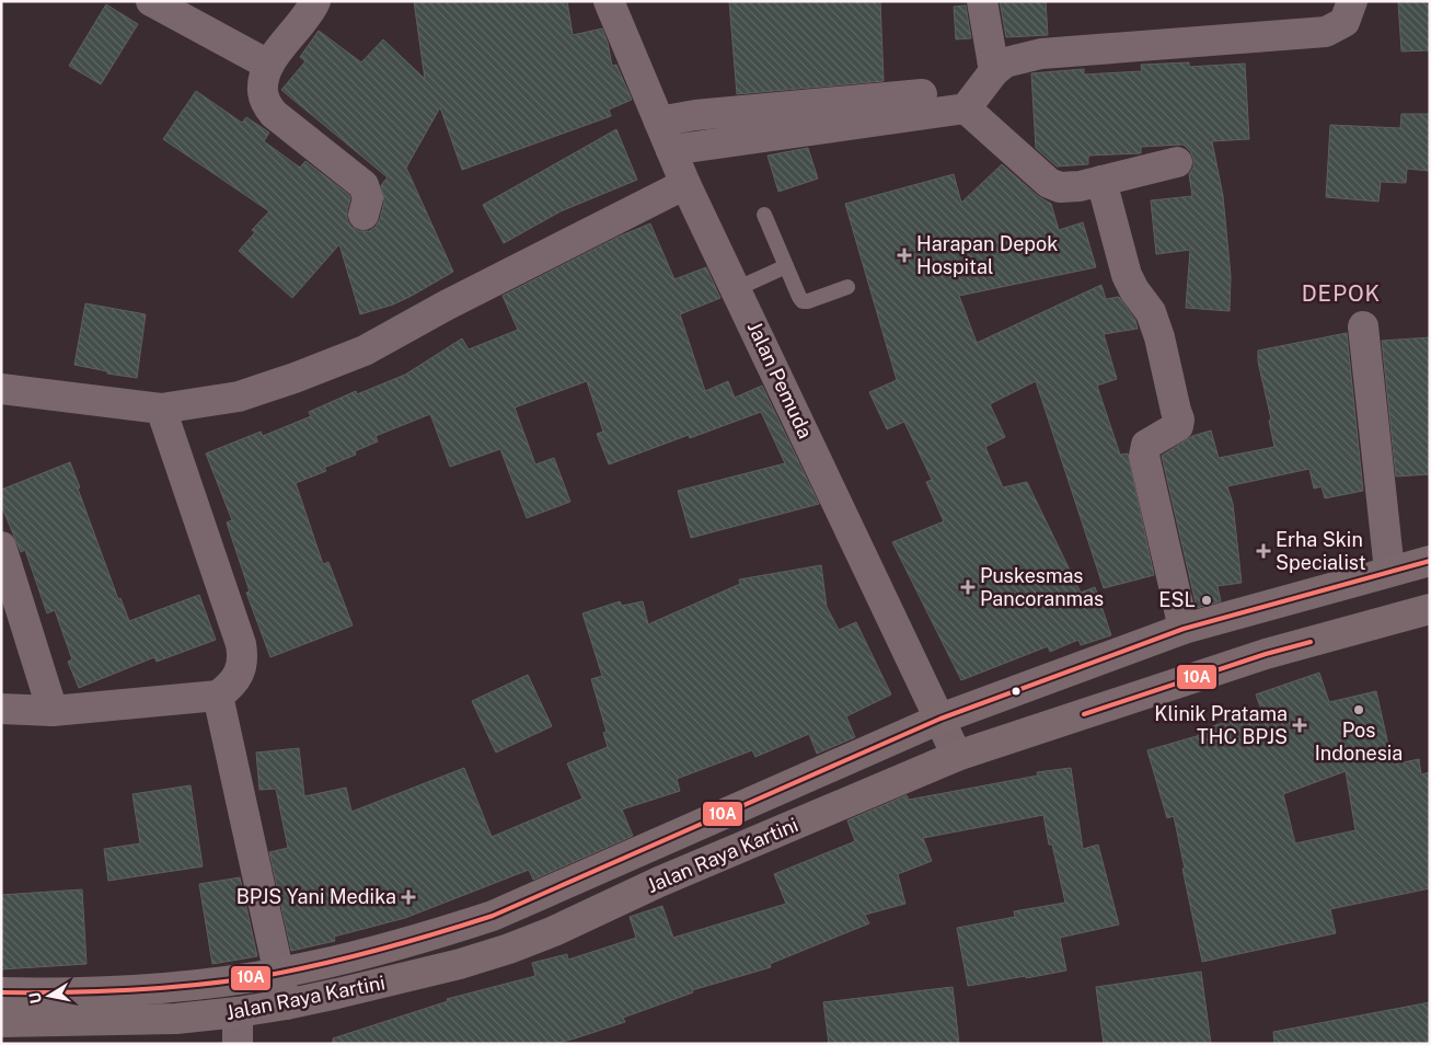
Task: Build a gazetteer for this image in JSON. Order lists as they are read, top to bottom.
{
  "streets": {
    "main road": ["Jalan Raya Kartini"],
    "street": ["Jalan Pemuda"]
  },
  "crossings": [
    ["Jalan Pemuda", "Jalan Raya Kartini"]
  ],
  "districts": ["DEPOK"],
  "places": {
    "health": [
      "Harapan Depok Hospital",
      "Erha Skin Specialist",
      "Puskesmas Pancoranmas",
      "Klinik Pratama THC BPJS",
      "BPJS Yani Medika"
    ],
    "other": ["ESL", "Pos Indonesia"]
  },
  "lines": ["transit line 10A"],
  "north": "left"
}
